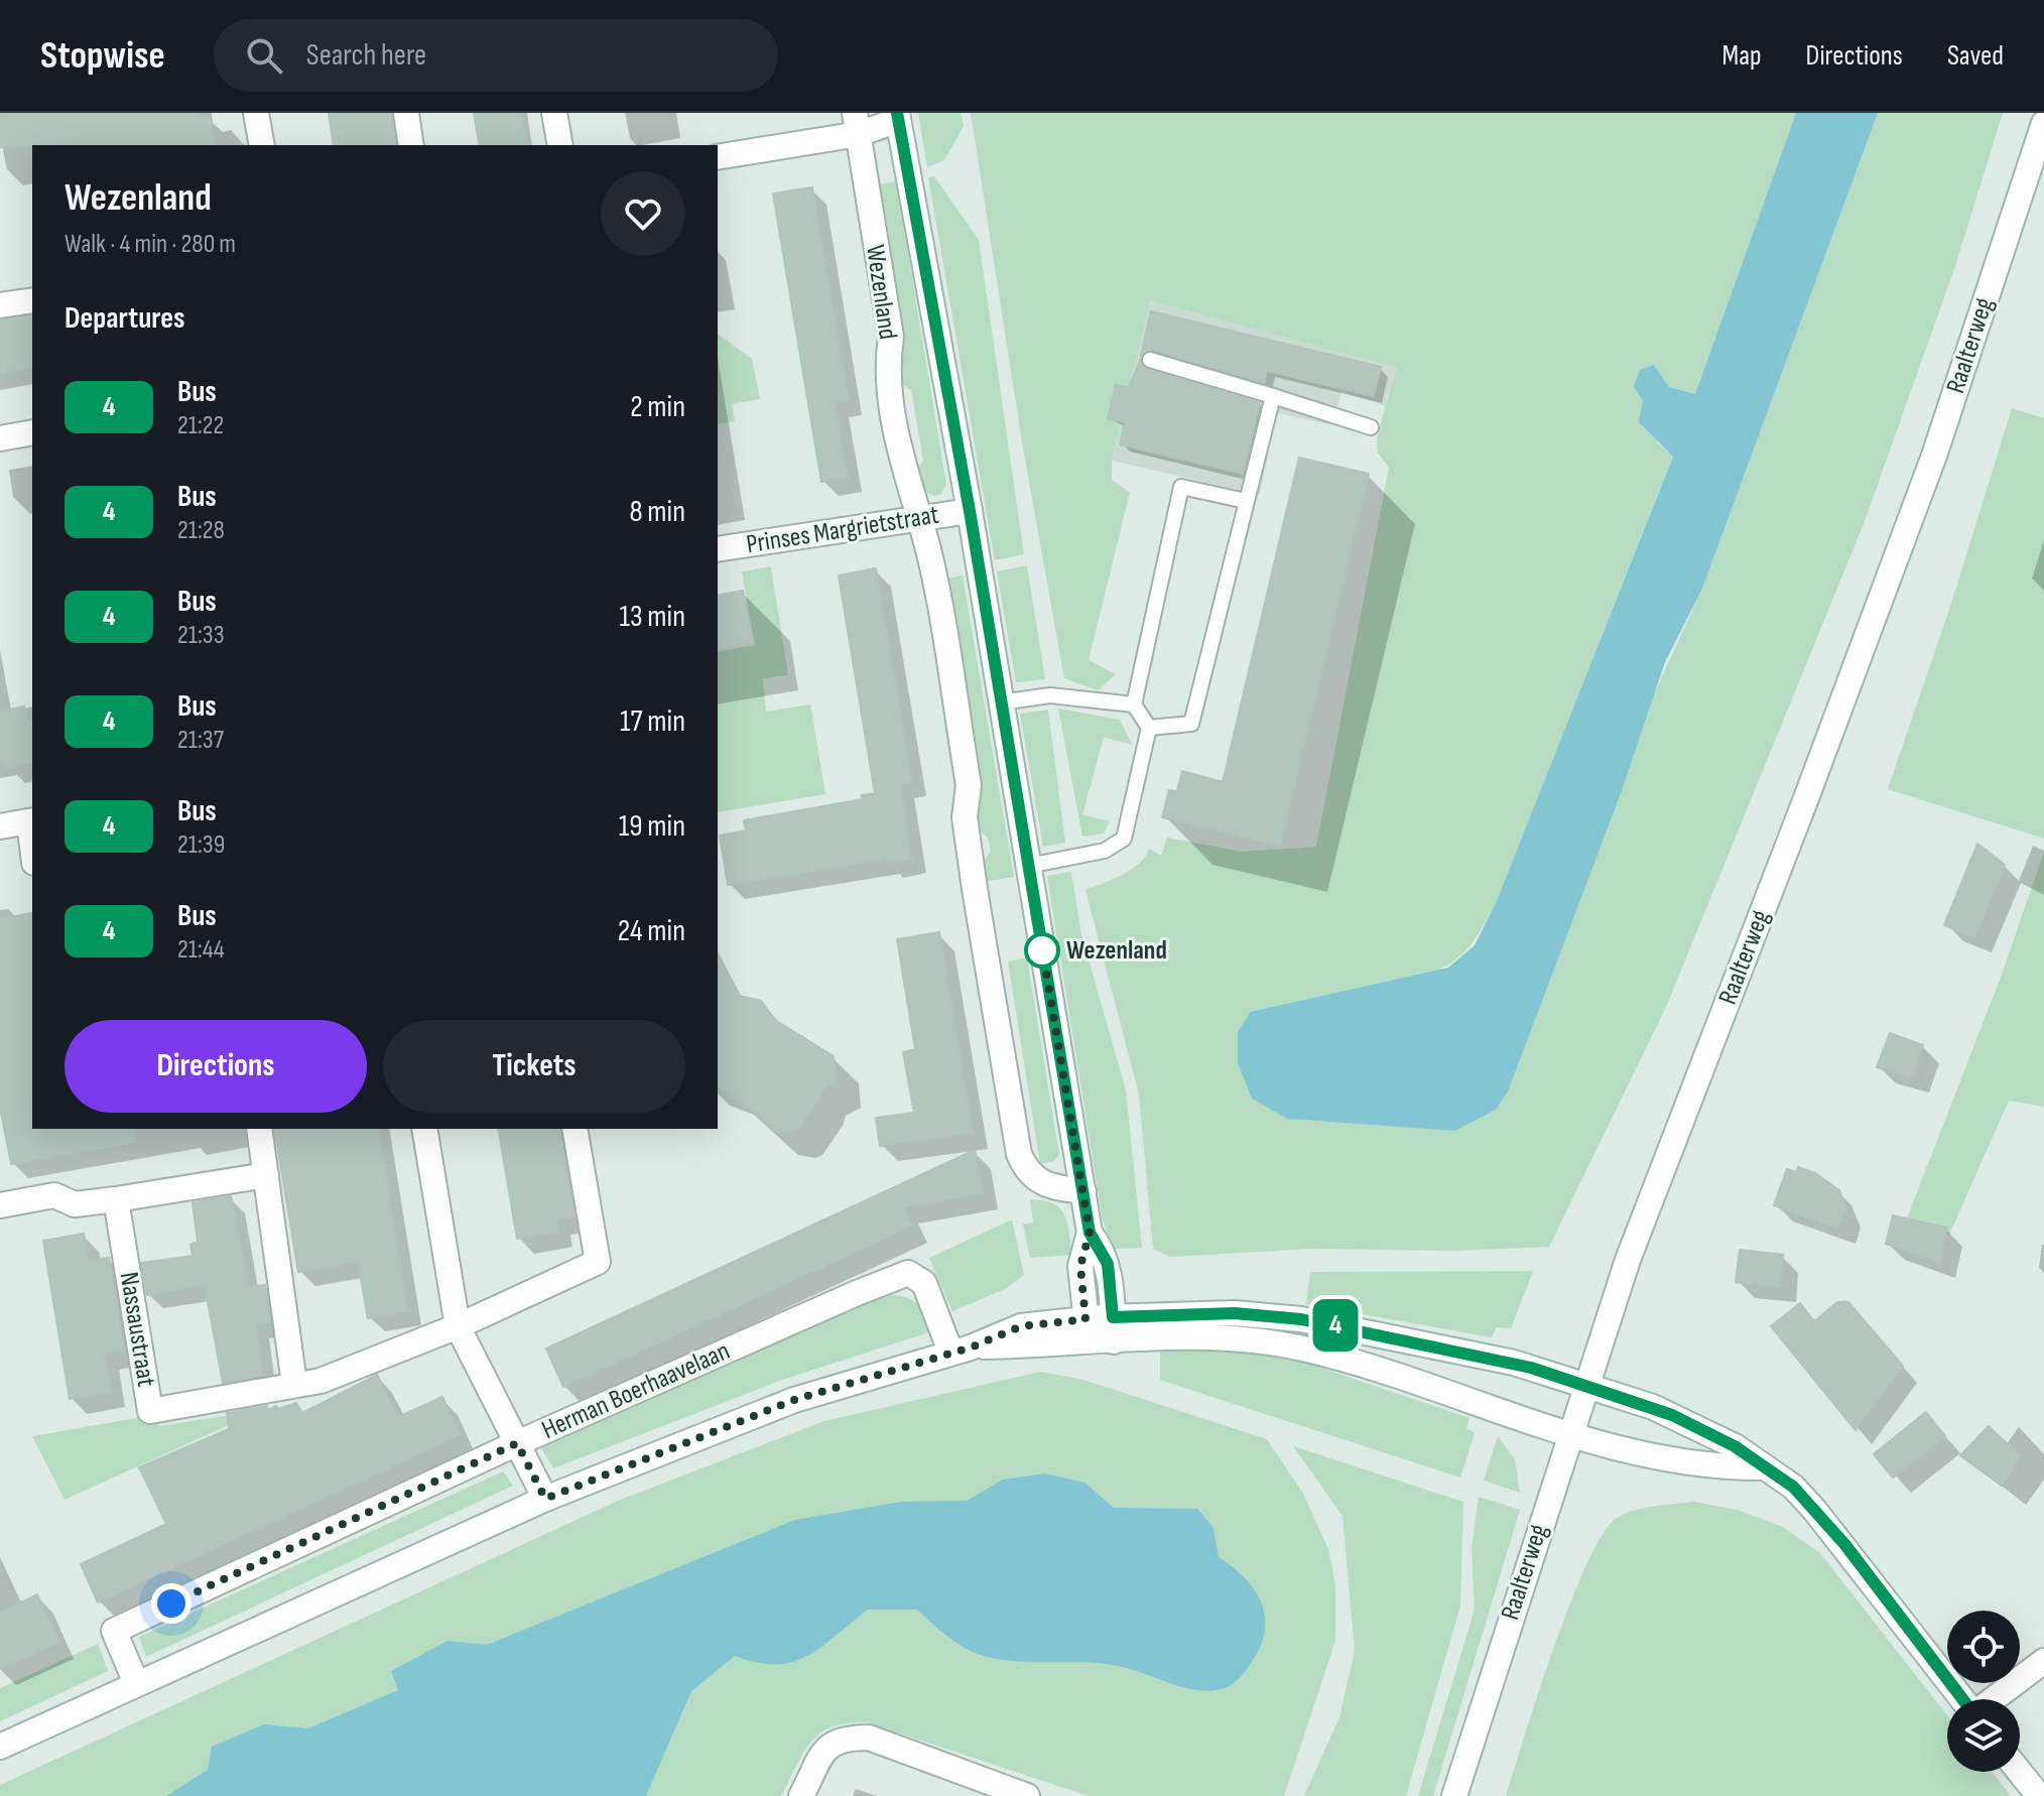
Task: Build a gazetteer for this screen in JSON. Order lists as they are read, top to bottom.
{
  "streets": {
    "street": [
      "Wezenland",
      "Raalterweg",
      "Prinses Margrietstraat",
      "Nassaustraat",
      "Herman Boerhaavelaan"
    ]
  },
  "crossings": [
    ["Wezenland", "Prinses Margrietstraat"]
  ],
  "places": ["Wezenland"],
  "lines": ["bus line 4"],
  "page": {
    "header": "Stopwise",
    "search": "Search here",
    "nav": ["Map", "Directions", "Saved"],
    "on_map": "4",
    "heading": [
      ["Wezenland", "Walk · 4 min · 280 m"],
      "Departures"
    ],
    "list": [
      {
        "mark": "4",
        "name": "Bus",
        "note": "21:22",
        "value": "2 min"
      },
      {
        "mark": "4",
        "name": "Bus",
        "note": "21:28",
        "value": "8 min"
      },
      {
        "mark": "4",
        "name": "Bus",
        "note": "21:33",
        "value": "13 min"
      },
      {
        "mark": "4",
        "name": "Bus",
        "note": "21:37",
        "value": "17 min"
      },
      {
        "mark": "4",
        "name": "Bus",
        "note": "21:39",
        "value": "19 min"
      },
      {
        "mark": "4",
        "name": "Bus",
        "note": "21:44",
        "value": "24 min"
      }
    ],
    "buttons": ["Directions", "Tickets"]
  }
}
